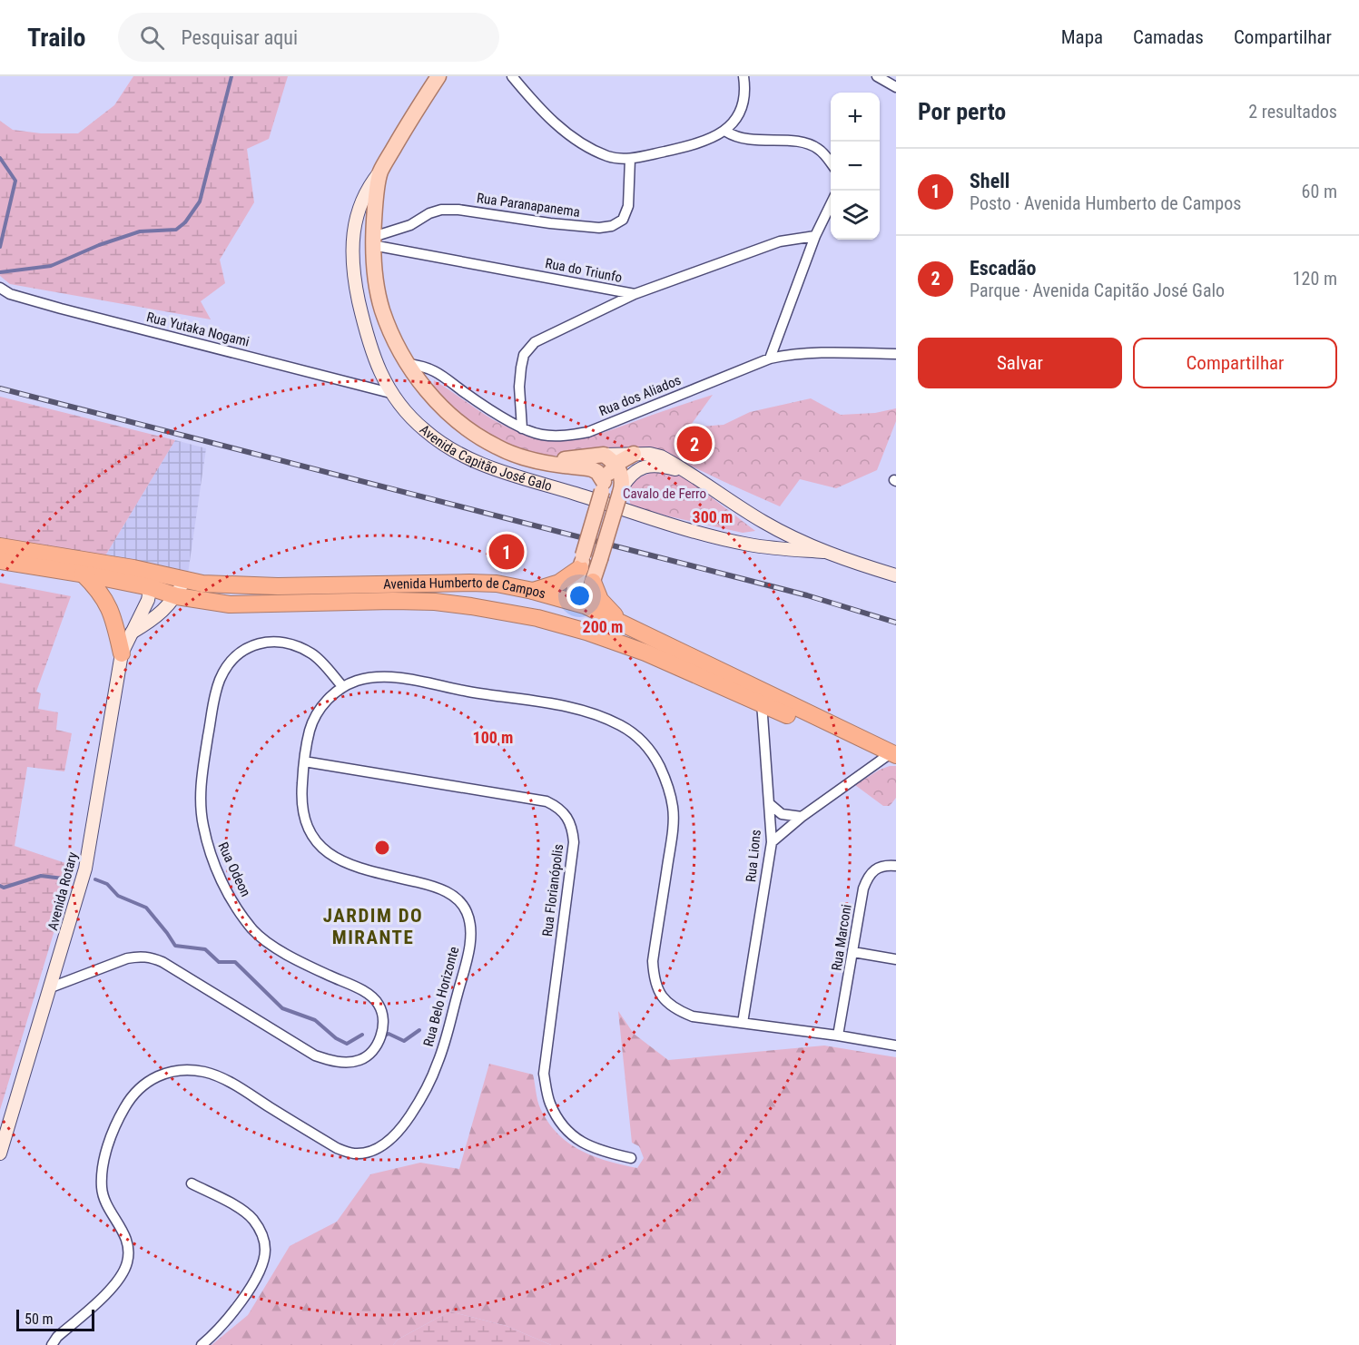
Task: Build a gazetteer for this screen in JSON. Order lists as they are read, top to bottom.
{
  "streets": {
    "highway": ["Avenida Humberto de Campos"],
    "main road": ["Avenida Capitão José Galo"],
    "street": [
      "Rua Paranapanema",
      "Rua do Triunfo",
      "Rua Yutaka Nogami",
      "Rua dos Aliados",
      "Rua Lions",
      "Rua Odeon",
      "Rua Florianópolis",
      "Avenida Rotary",
      "Rua Marconi",
      "Rua Belo Horizonte"
    ]
  },
  "crossings": [
    ["Rua Paranapanema", "Rua do Triunfo"],
    ["Rua Paranapanema", "Avenida Capitão José Galo"],
    ["Rua do Triunfo", "Avenida Capitão José Galo"],
    ["Rua Yutaka Nogami", "Avenida Capitão José Galo"],
    ["Rua dos Aliados", "Avenida Capitão José Galo"],
    ["Avenida Humberto de Campos", "Rua Lions"],
    ["Avenida Humberto de Campos", "Avenida Rotary"],
    ["Rua Lions", "Rua Belo Horizonte"],
    ["Rua Odeon", "Avenida Rotary"],
    ["Rua Odeon", "Rua Belo Horizonte"],
    ["Rua Florianópolis", "Rua Belo Horizonte"],
    ["Rua Marconi", "Rua Belo Horizonte"]
  ],
  "districts": ["JARDIM DO MIRANTE"],
  "parks": ["Cavalo de Ferro"],
  "scale_bar": "50 m",
  "page": {
    "header": "Trailo",
    "search": "Pesquisar aqui",
    "nav": ["Mapa", "Camadas", "Compartilhar"],
    "heading": ["Por perto", "2 resultados"],
    "map_buttons": ["+", "−"],
    "list": [
      {
        "mark": "1",
        "name": "Shell",
        "note": "Posto · Avenida Humberto de Campos",
        "value": "60 m"
      },
      {
        "mark": "2",
        "name": "Escadão",
        "note": "Parque · Avenida Capitão José Galo",
        "value": "120 m"
      }
    ],
    "buttons": ["Salvar", "Compartilhar"],
    "pins": ["2", "1"],
    "scale": "50 m"
  },
  "rings": ["300 m", "200 m", "100 m"]
}
